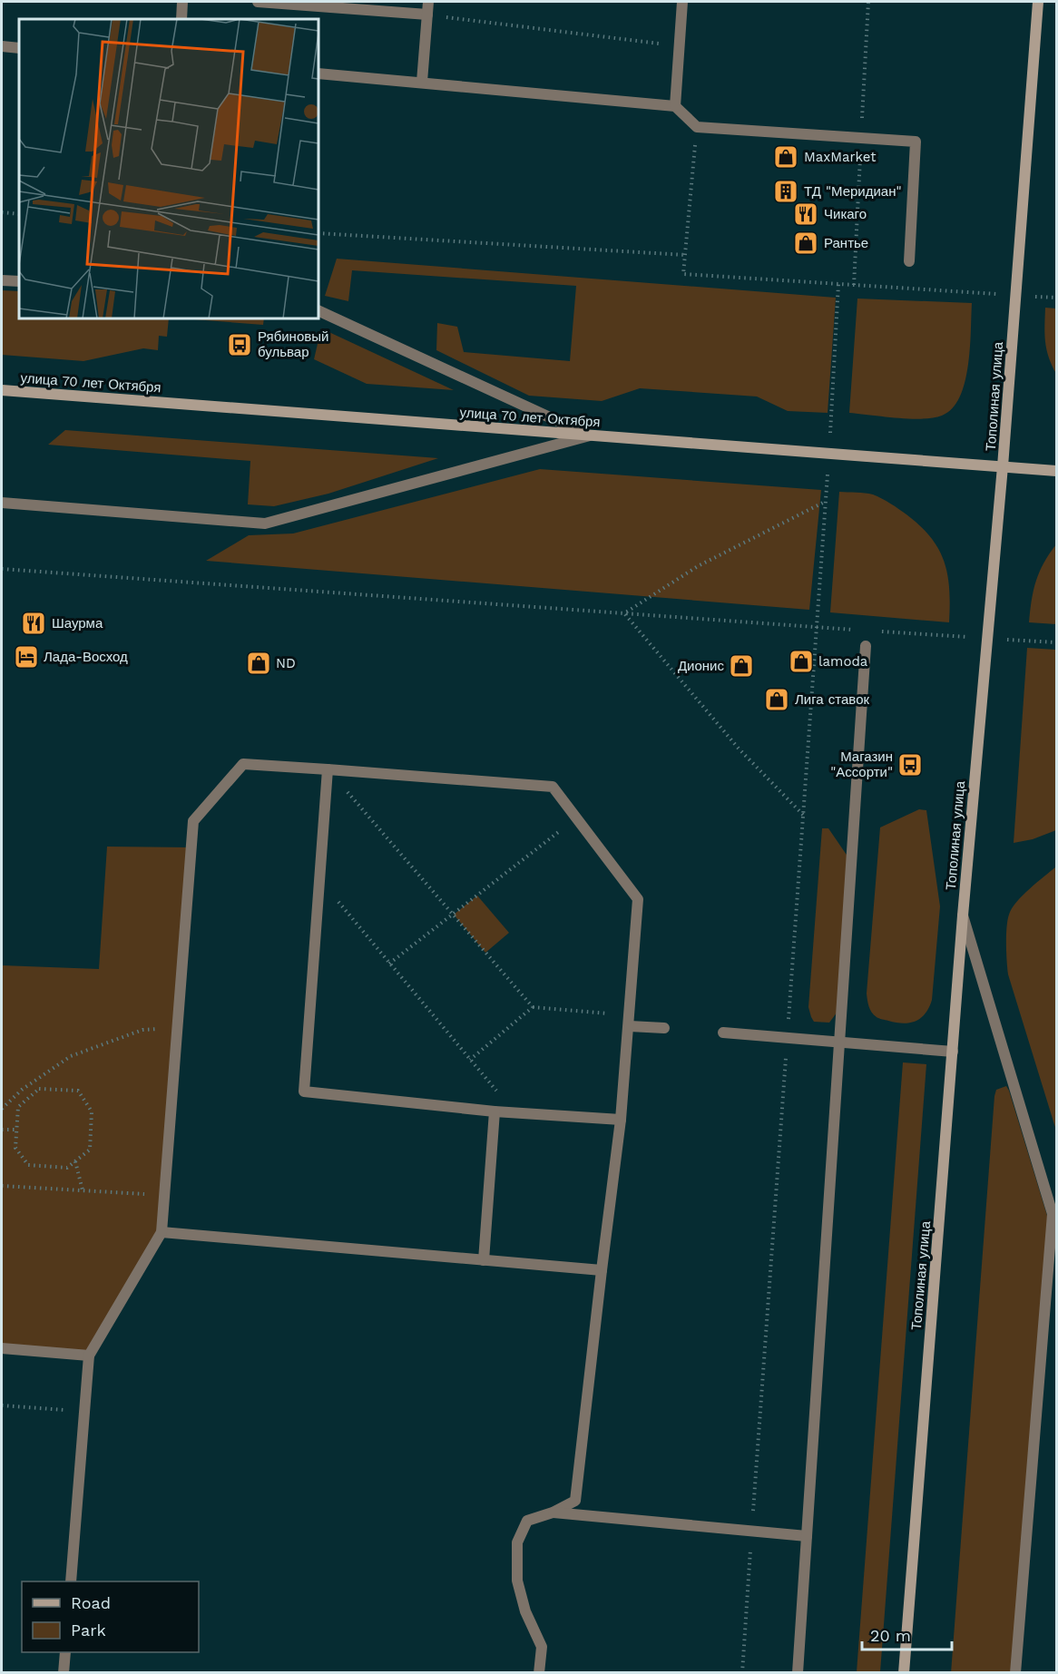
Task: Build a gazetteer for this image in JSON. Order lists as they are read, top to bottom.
{
  "streets": {
    "main road": ["улица 70 лет Октября", "Тополиная улица"]
  },
  "crossings": [
    ["улица 70 лет Октября", "Тополиная улица"]
  ],
  "places": {
    "shop": [
      "MaxMarket",
      "Рантье",
      "lamoda",
      "ND",
      "Дионис",
      "Лига ставок"
    ],
    "building": ["ТД \"Меридиан\""],
    "restaurant": ["Чикаго", "Шаурма"],
    "bus stop": ["Рябиновый бульвар", "Магазин \"Ассорти\""],
    "hotel": ["Лада-Восход"]
  },
  "legend": ["Road", "Park"],
  "scale_bar": "20 m"
}
